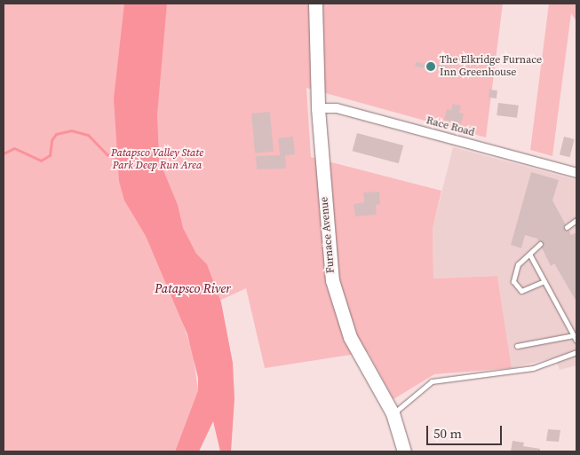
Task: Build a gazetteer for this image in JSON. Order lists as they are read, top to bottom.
{
  "streets": {
    "street": ["Race Road", "Furnace Avenue"]
  },
  "crossings": [
    ["Race Road", "Furnace Avenue"]
  ],
  "water": ["Patapsco River"],
  "parks": ["Patapsco Valley State Park Deep Run Area"],
  "places": ["The Elkridge Furnace Inn Greenhouse"],
  "scale_bar": "50 m"
}
